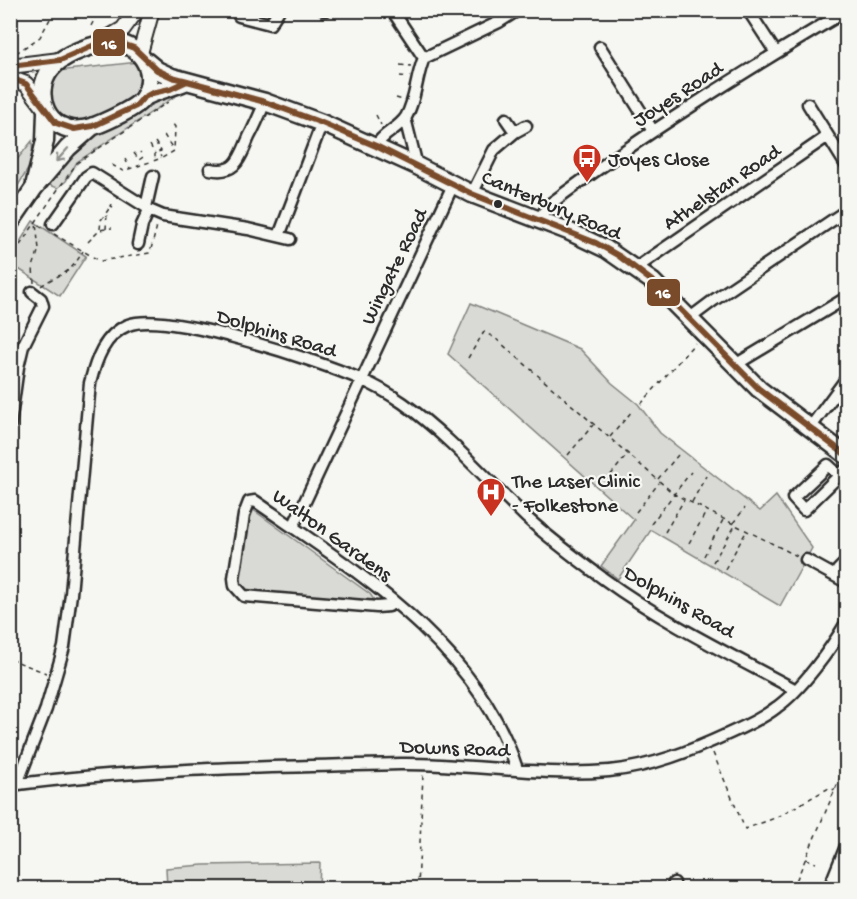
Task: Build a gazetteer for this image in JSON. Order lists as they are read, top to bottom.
{
  "streets": {
    "highway": ["Canterbury Road"],
    "street": [
      "Joyes Road",
      "Athelstan Road",
      "Wingate Road",
      "Dolphins Road",
      "Walton Gardens",
      "Downs Road"
    ]
  },
  "crossings": [
    ["Joyes Road", "Canterbury Road"],
    ["Athelstan Road", "Canterbury Road"],
    ["Canterbury Road", "Wingate Road"],
    ["Wingate Road", "Dolphins Road"],
    ["Wingate Road", "Walton Gardens"],
    ["Dolphins Road", "Downs Road"],
    ["Walton Gardens", "Downs Road"]
  ],
  "places": {
    "bus stop": ["Joyes Close"],
    "hospital": ["The Laser Clinic - Folkestone"]
  },
  "lines": ["transit line 16"]
}
